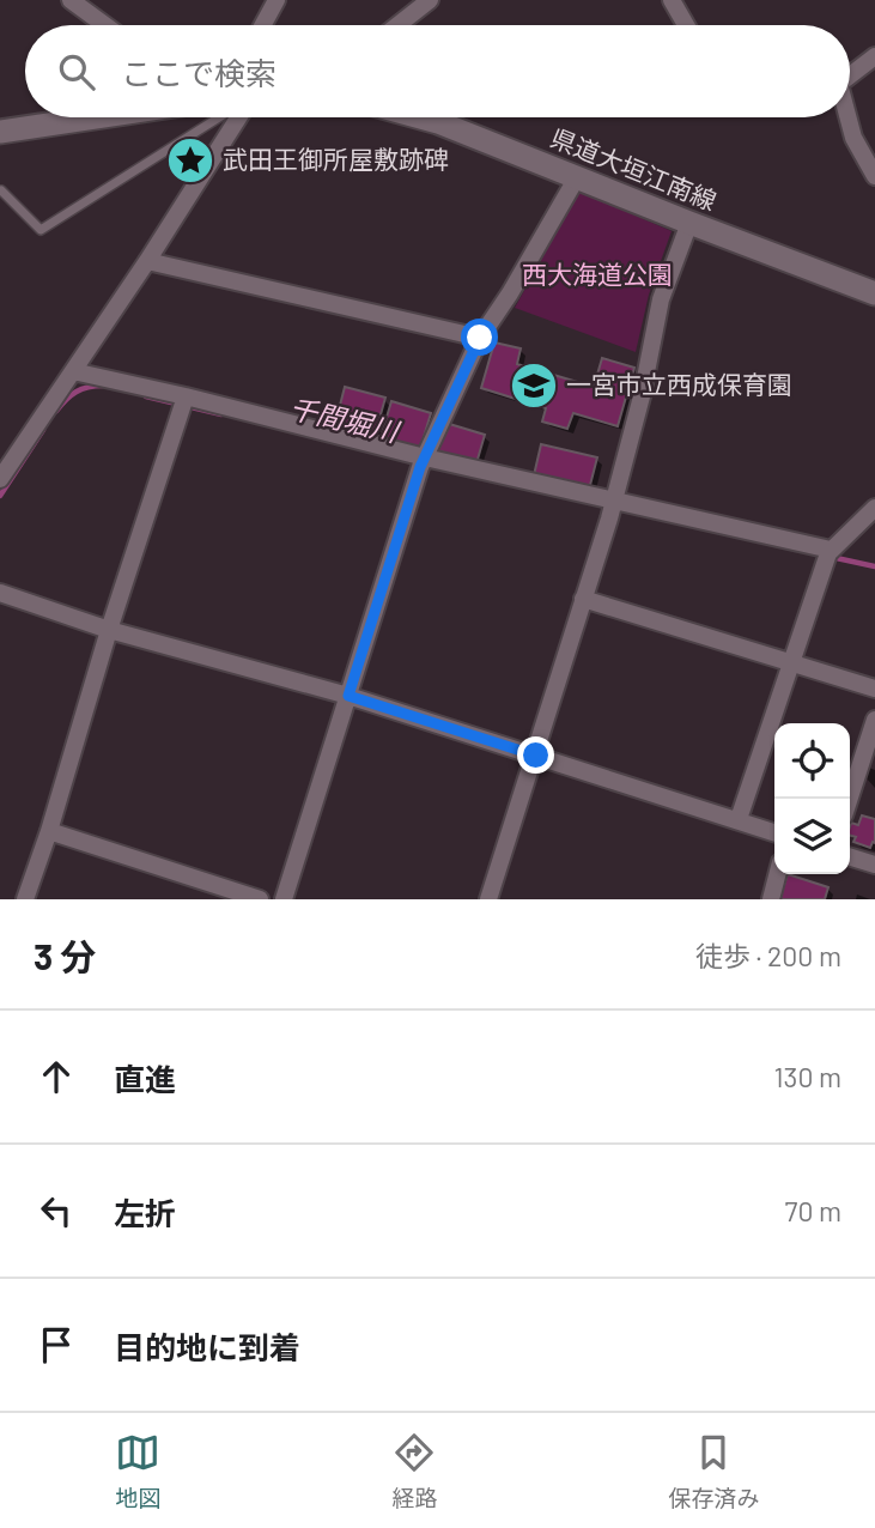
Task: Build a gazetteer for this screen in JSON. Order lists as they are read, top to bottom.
{
  "streets": {
    "main road": ["県道大垣江南線"]
  },
  "water": ["千間堀川"],
  "parks": ["西大海道公園"],
  "places": {
    "place": ["武田王御所屋敷跡碑"],
    "school or university": ["一宮市立西成保育園"]
  },
  "page": {
    "search": "ここで検索",
    "heading": ["3 分", "徒歩 · 200 m"],
    "list": [
      ["直進", "130 m"],
      ["左折", "70 m"],
      "目的地に到着"
    ],
    "nav": ["地図", "経路", "保存済み"]
  }
}
